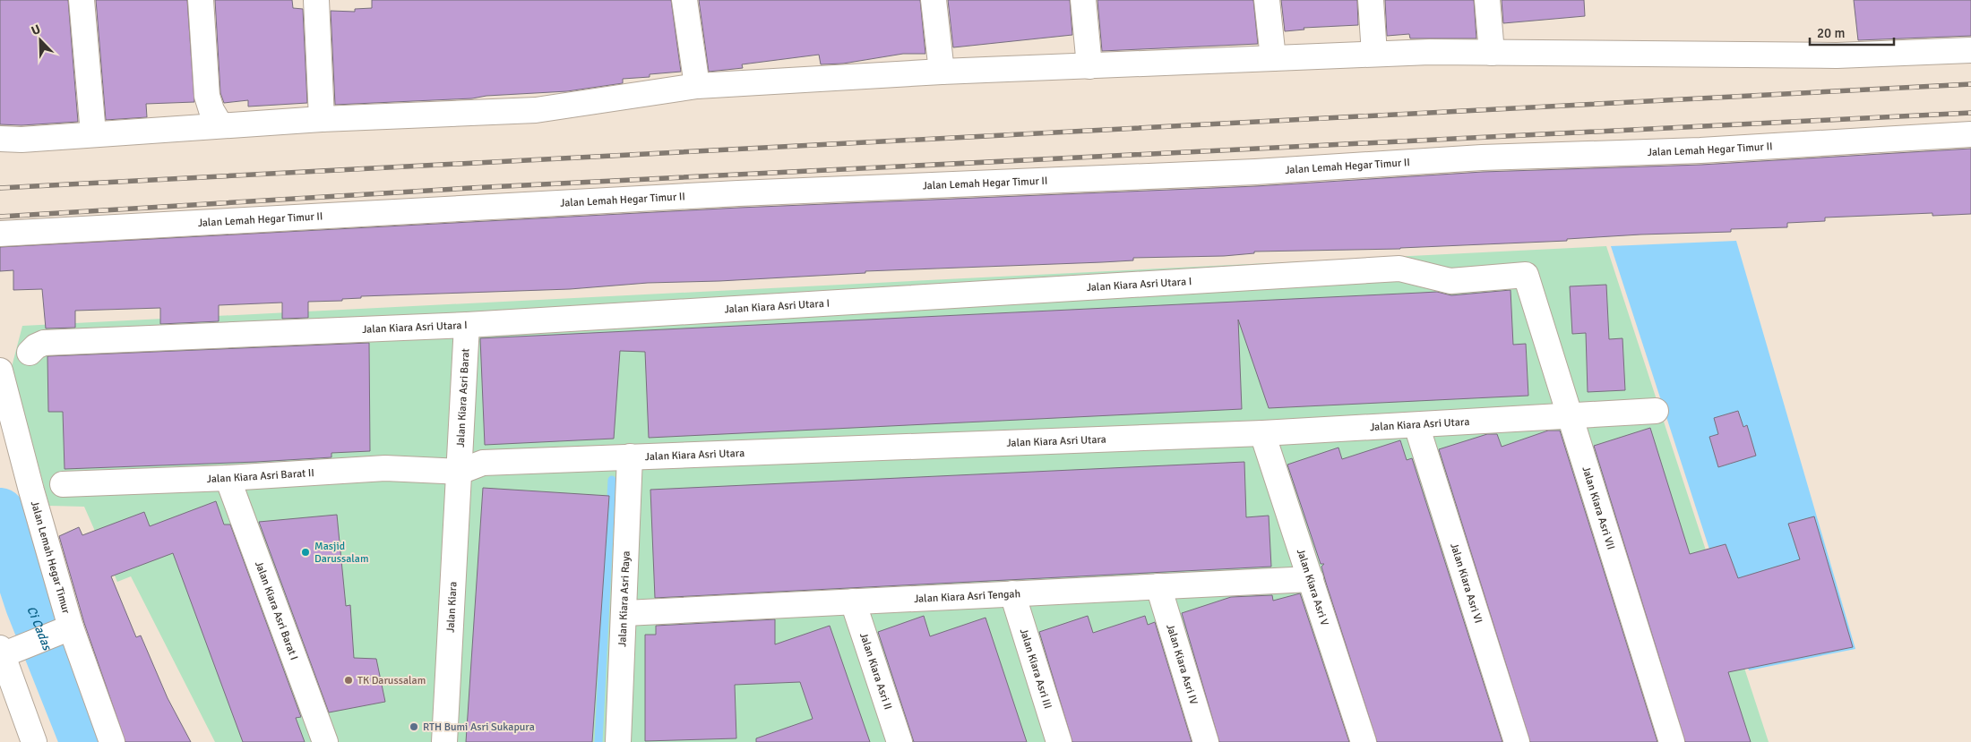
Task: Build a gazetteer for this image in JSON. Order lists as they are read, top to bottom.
{
  "streets": {
    "street": [
      "Jalan Lemah Hegar Timur II",
      "Jalan Kiara Asri Utara I",
      "Jalan Kiara Asri Barat",
      "Jalan Kiara Asri Utara",
      "Jalan Kiara Asri Barat II",
      "Jalan Kiara Asri VII",
      "Jalan Lemah Hegar Timur",
      "Jalan Kiara Asri VI",
      "Jalan Kiara Asri V",
      "Jalan Kiara Asri Tengah",
      "Jalan Kiara Asri Raya",
      "Jalan Kiara",
      "Jalan Kiara Asri Barat I",
      "Jalan Kiara Asri IV",
      "Jalan Kiara Asri III",
      "Jalan Kiara Asri II"
    ]
  },
  "crossings": [
    ["Jalan Kiara Asri Utara I", "Jalan Kiara Asri Barat"],
    ["Jalan Kiara Asri Utara I", "Jalan Kiara Asri VII"],
    ["Jalan Kiara Asri Barat", "Jalan Kiara Asri Utara"],
    ["Jalan Kiara Asri Barat", "Jalan Kiara Asri Barat II"],
    ["Jalan Kiara Asri Barat", "Jalan Kiara"],
    ["Jalan Kiara Asri Utara", "Jalan Kiara Asri Barat II"],
    ["Jalan Kiara Asri Utara", "Jalan Kiara Asri VII"],
    ["Jalan Kiara Asri Utara", "Jalan Kiara Asri VI"],
    ["Jalan Kiara Asri Utara", "Jalan Kiara Asri V"],
    ["Jalan Kiara Asri Utara", "Jalan Kiara Asri Raya"],
    ["Jalan Kiara Asri Utara", "Jalan Kiara"],
    ["Jalan Kiara Asri Barat II", "Jalan Kiara"],
    ["Jalan Kiara Asri Barat II", "Jalan Kiara Asri Barat I"],
    ["Jalan Kiara Asri V", "Jalan Kiara Asri Tengah"],
    ["Jalan Kiara Asri Tengah", "Jalan Kiara Asri Raya"],
    ["Jalan Kiara Asri Tengah", "Jalan Kiara Asri IV"],
    ["Jalan Kiara Asri Tengah", "Jalan Kiara Asri III"],
    ["Jalan Kiara Asri Tengah", "Jalan Kiara Asri II"]
  ],
  "water": ["Ci Cadas"],
  "places": ["Masjid Darussalam", "TK Darussalam", "RTH Bumi Asri Sukapura"],
  "scale_bar": "20 m",
  "north": "top left"
}
